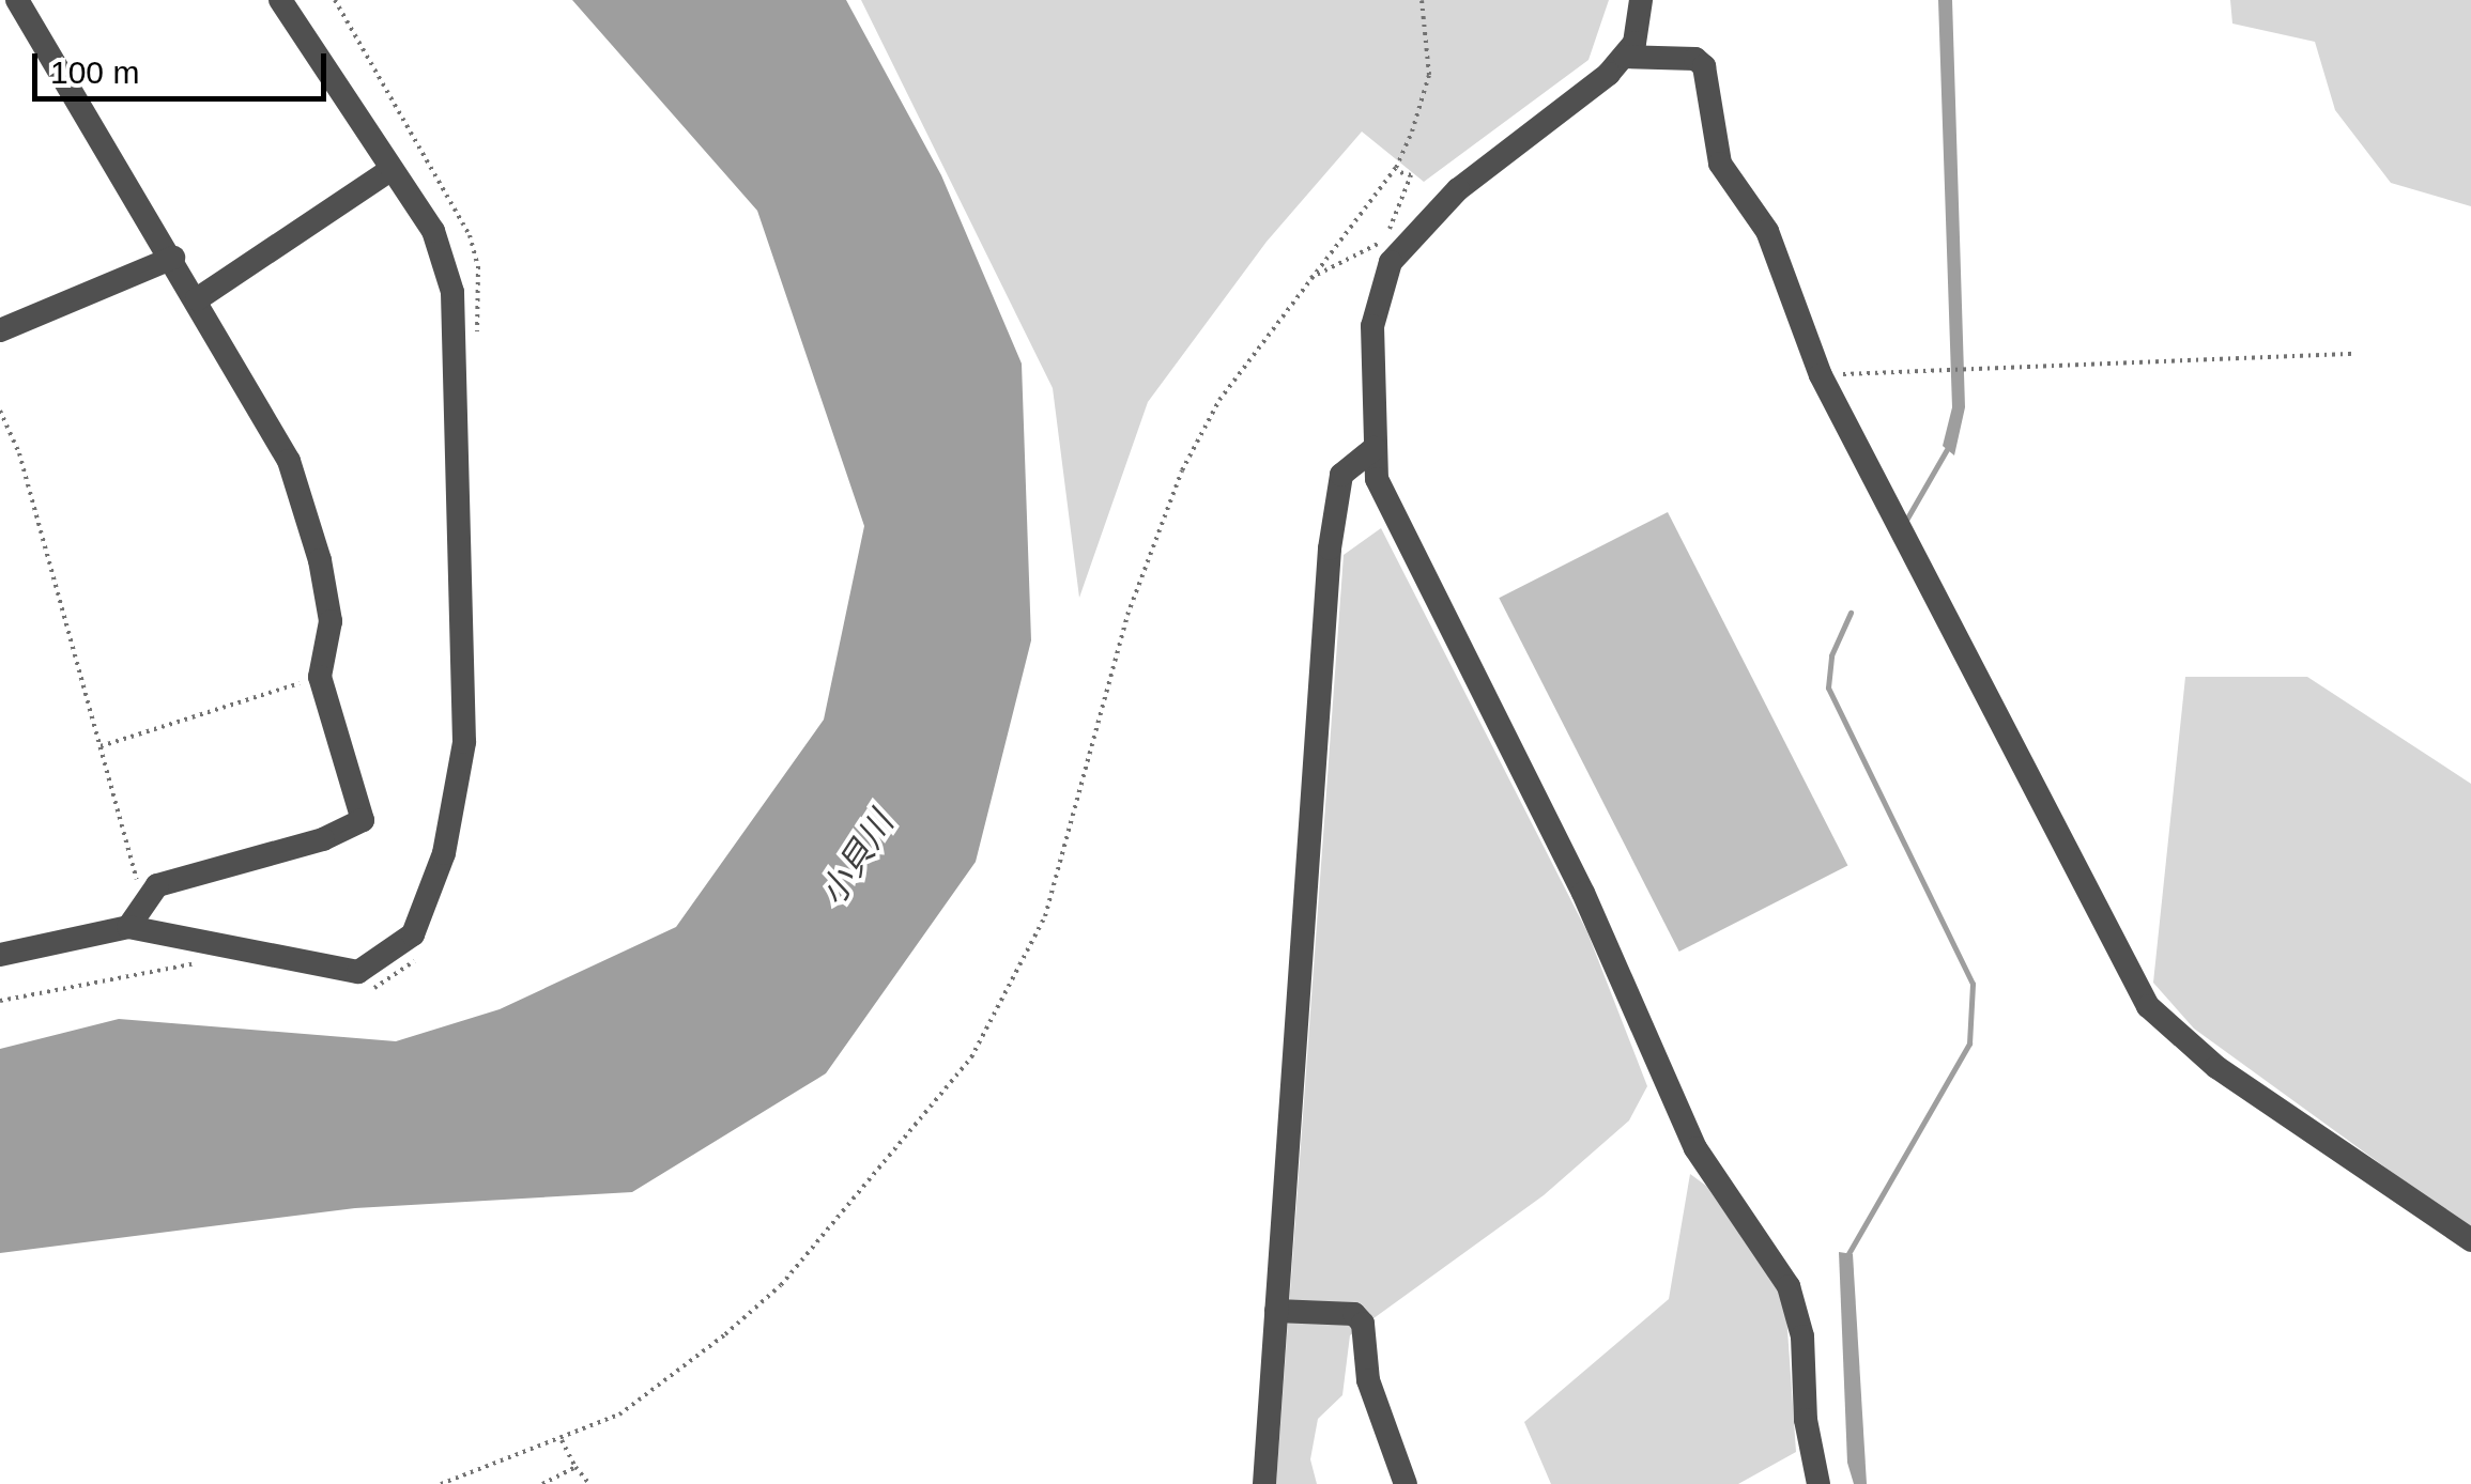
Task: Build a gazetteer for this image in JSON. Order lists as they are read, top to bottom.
{
  "water": ["小貝川"],
  "scale_bar": "100 m"
}
